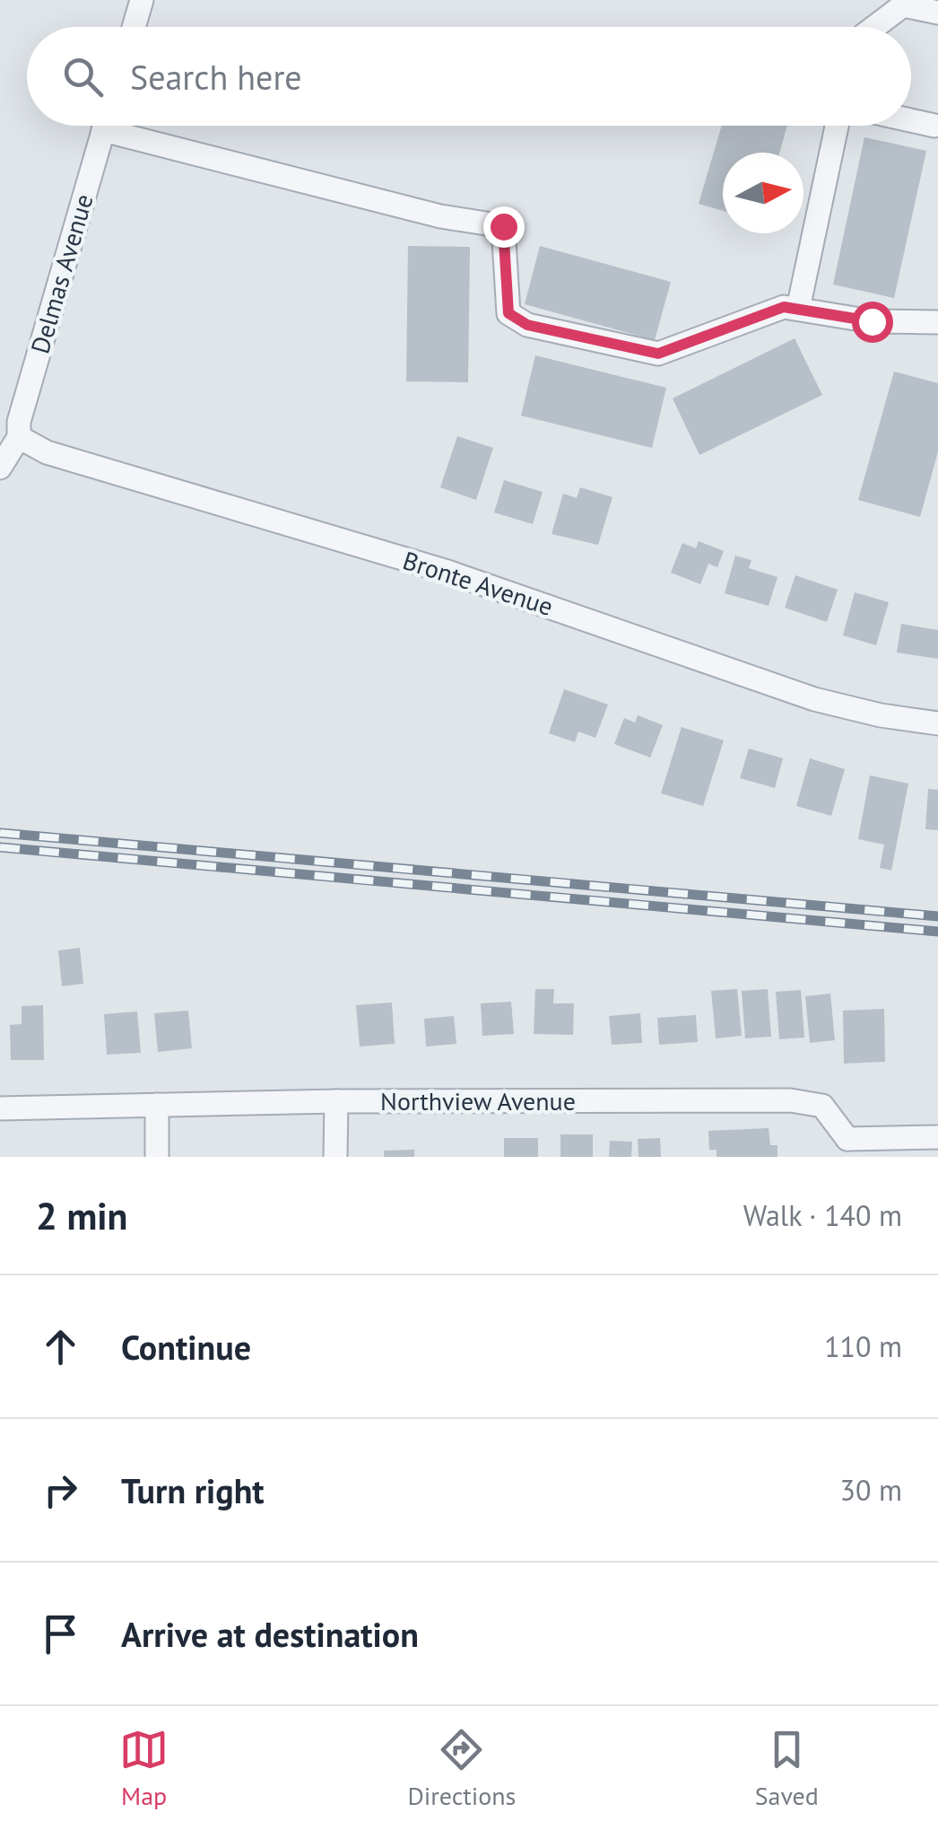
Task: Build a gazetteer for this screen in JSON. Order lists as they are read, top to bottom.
{
  "streets": {
    "street": ["Delmas Avenue", "Bronte Avenue", "Northview Avenue"]
  },
  "crossings": [
    ["Delmas Avenue", "Bronte Avenue"]
  ],
  "north": "right",
  "page": {
    "search": "Search here",
    "heading": ["2 min", "Walk · 140 m"],
    "list": [
      ["Continue", "110 m"],
      ["Turn right", "30 m"],
      "Arrive at destination"
    ],
    "nav": ["Map", "Directions", "Saved"]
  }
}
